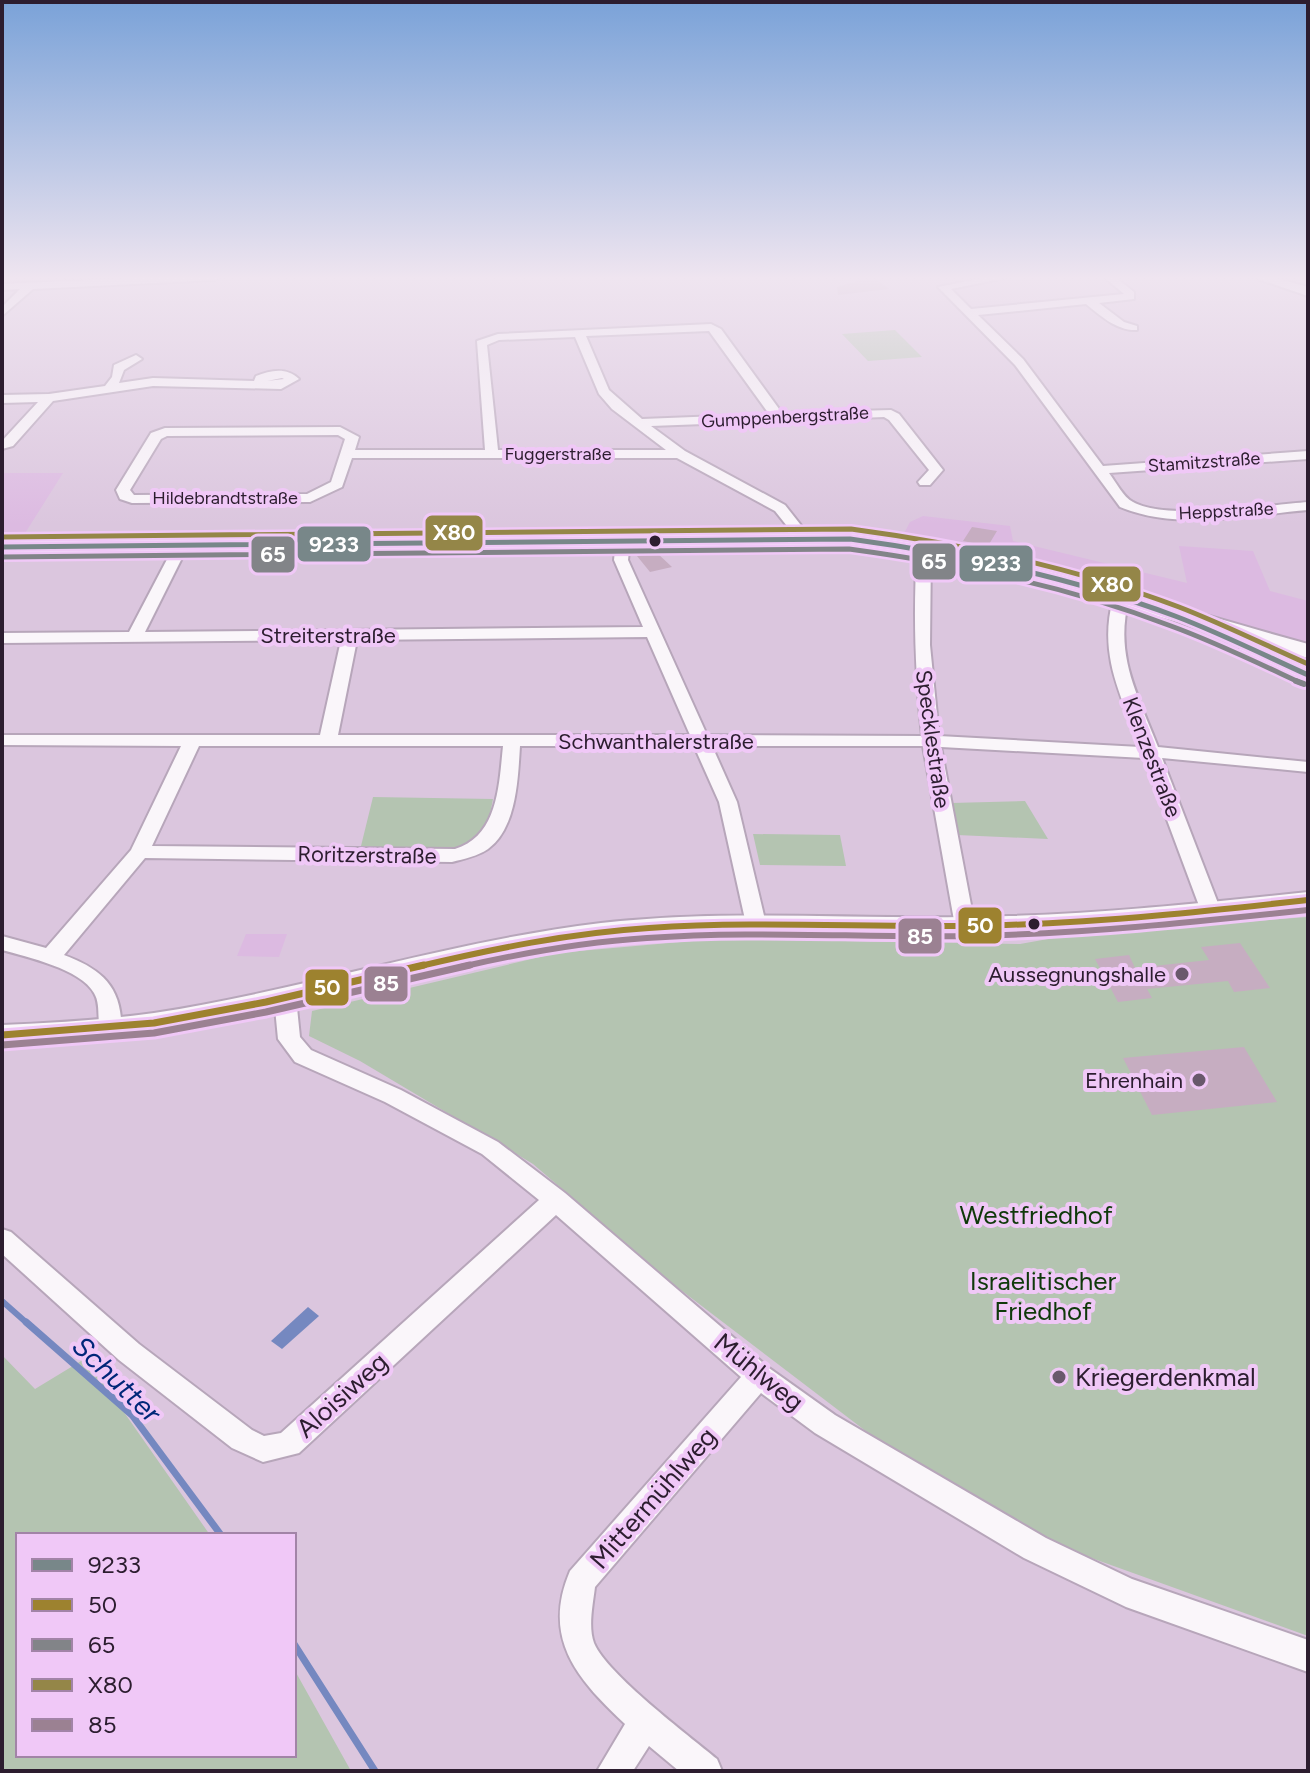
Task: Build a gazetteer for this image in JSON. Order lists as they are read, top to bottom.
{
  "streets": {
    "street": [
      "Gumppenbergstraße",
      "Fuggerstraße",
      "Stamitzstraße",
      "Hildebrandtstraße",
      "Heppstraße",
      "Streiterstraße",
      "Specklestraße",
      "Schwanthalerstraße",
      "Klenzestraße",
      "Roritzerstraße",
      "Mühlweg",
      "Aloisiweg",
      "Mittermühlweg"
    ]
  },
  "crossings": [
    ["Gumppenbergstraße", "Fuggerstraße"],
    ["Stamitzstraße", "Heppstraße"],
    ["Specklestraße", "Schwanthalerstraße"],
    ["Schwanthalerstraße", "Klenzestraße"],
    ["Schwanthalerstraße", "Roritzerstraße"],
    ["Mühlweg", "Aloisiweg"],
    ["Mühlweg", "Mittermühlweg"]
  ],
  "water": ["Schutter"],
  "parks": ["Westfriedhof", "Israelitischer Friedhof"],
  "places": ["Aussegnungshalle", "Ehrenhain", "Kriegerdenkmal"],
  "lines": [
    "transit line X80",
    "transit line 9233",
    "transit line 65",
    "transit line 50",
    "transit line 85"
  ],
  "legend": [
    "9233",
    "50",
    "65",
    "X80",
    "85"
  ]
}
